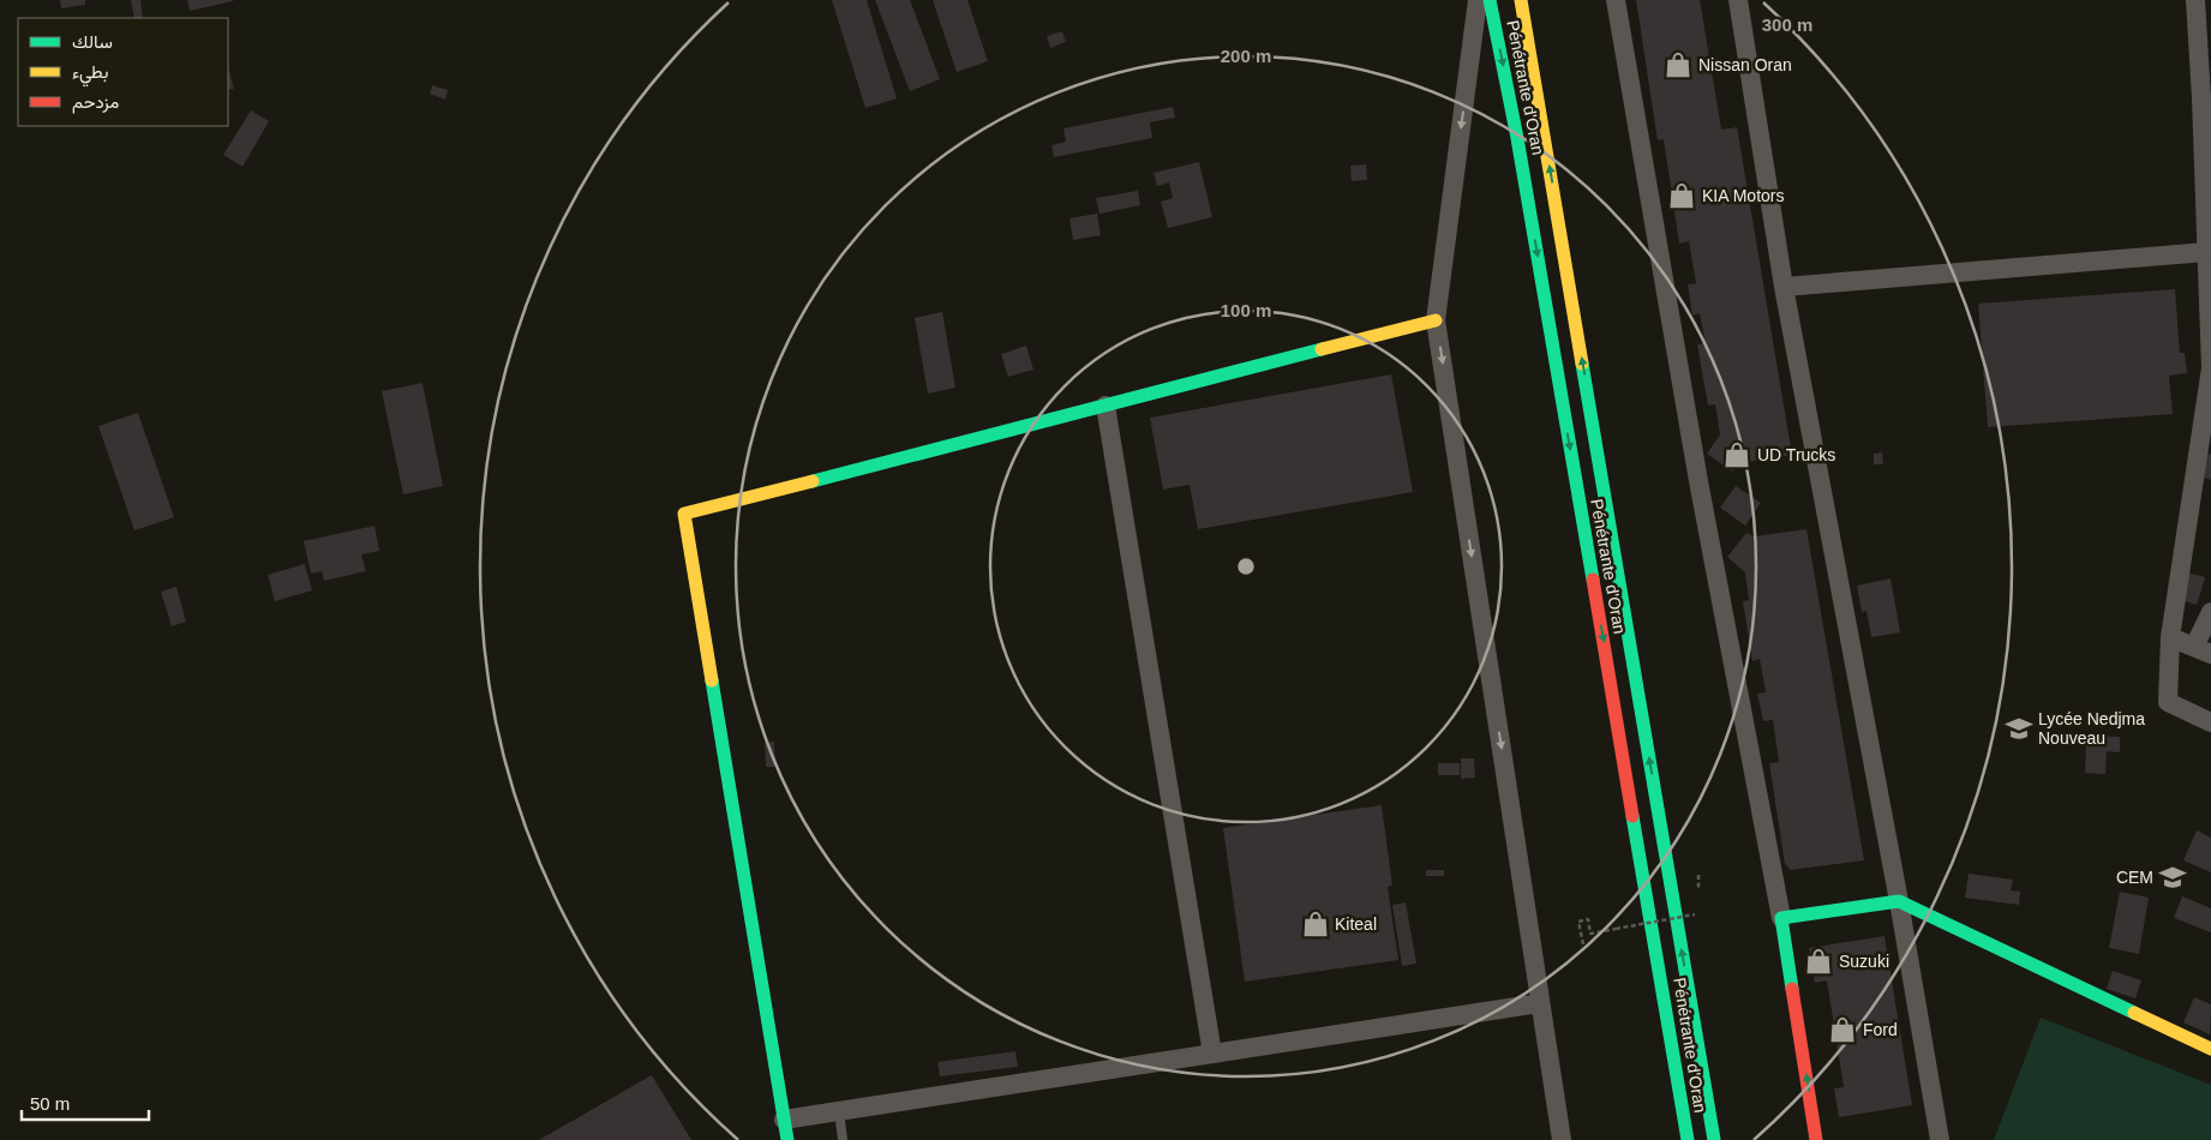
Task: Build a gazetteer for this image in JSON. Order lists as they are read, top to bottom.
{
  "streets": {
    "main road": ["Pénétrante d'Oran"]
  },
  "places": {
    "shop": [
      "Nissan Oran",
      "KIA Motors",
      "UD Trucks",
      "Kiteal",
      "Suzuki",
      "Ford"
    ],
    "school or university": ["Lycée Nedjma Nouveau", "CEM"]
  },
  "legend": ["سالك", "بطيء", "مزدحم"],
  "scale_bar": "50 m",
  "rings": ["300 m", "200 m", "100 m"]
}
